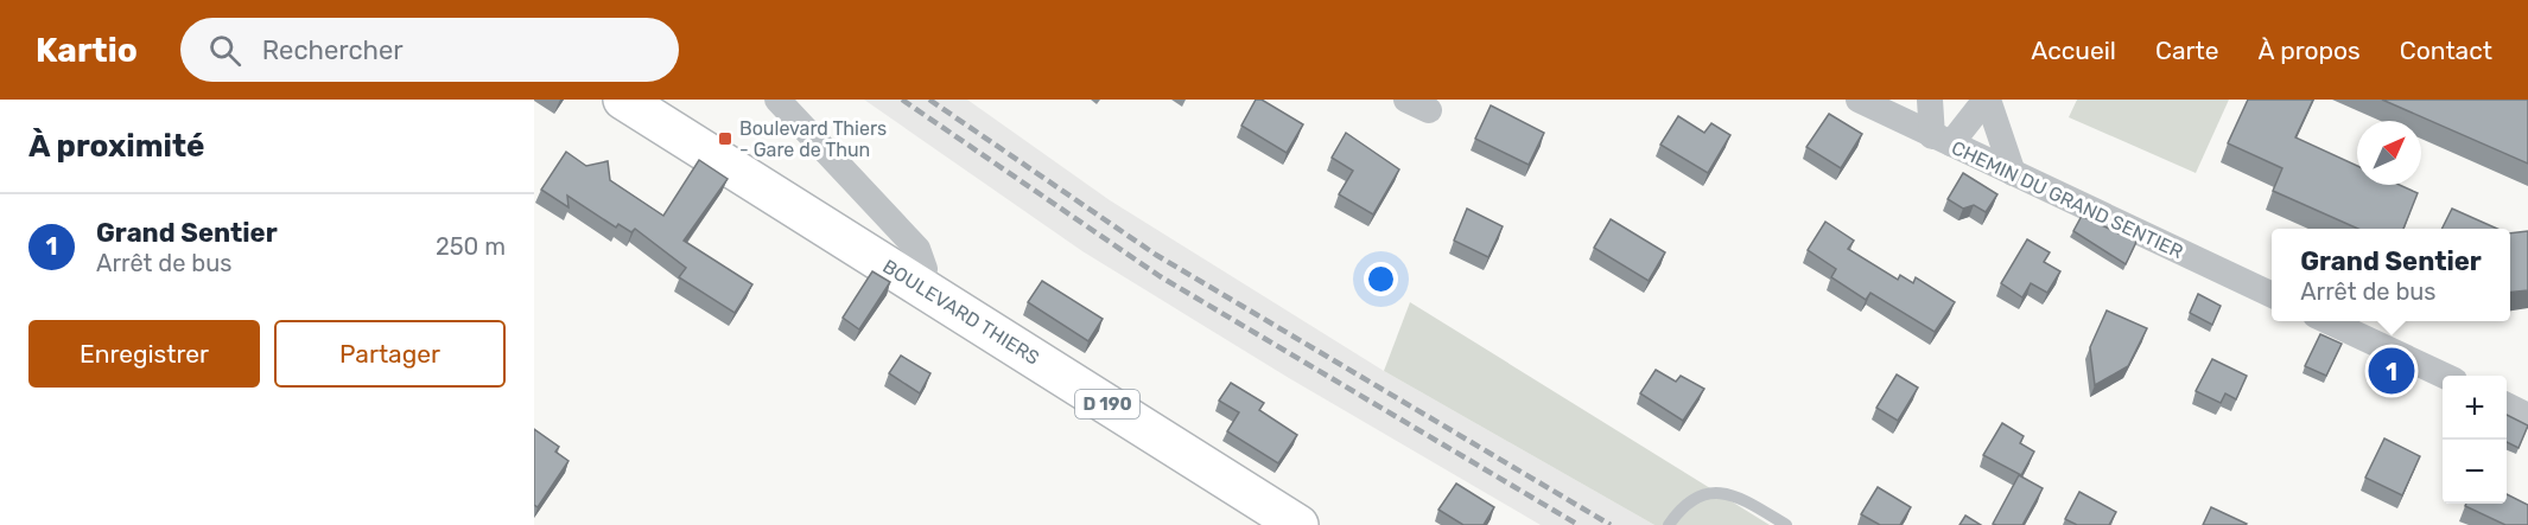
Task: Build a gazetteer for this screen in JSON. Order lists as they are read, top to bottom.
{
  "streets": {
    "main road": ["BOULEVARD THIERS", "D 190"],
    "street": ["CHEMIN DU GRAND SENTIER"]
  },
  "places": {
    "transit": ["Boulevard Thiers - Gare de Thun"]
  },
  "north": "top right",
  "page": {
    "header": "Kartio",
    "search": "Rechercher",
    "nav": [
      "Accueil",
      "Carte",
      "À propos",
      "Contact"
    ],
    "heading": "À proximité",
    "list": [
      {
        "mark": "1",
        "name": "Grand Sentier",
        "note": "Arrêt de bus",
        "value": "250 m"
      }
    ],
    "popup": ["Grand Sentier", "Arrêt de bus"],
    "buttons": ["Enregistrer", "Partager"],
    "pins": "1",
    "map_buttons": ["+", "−"]
  }
}
